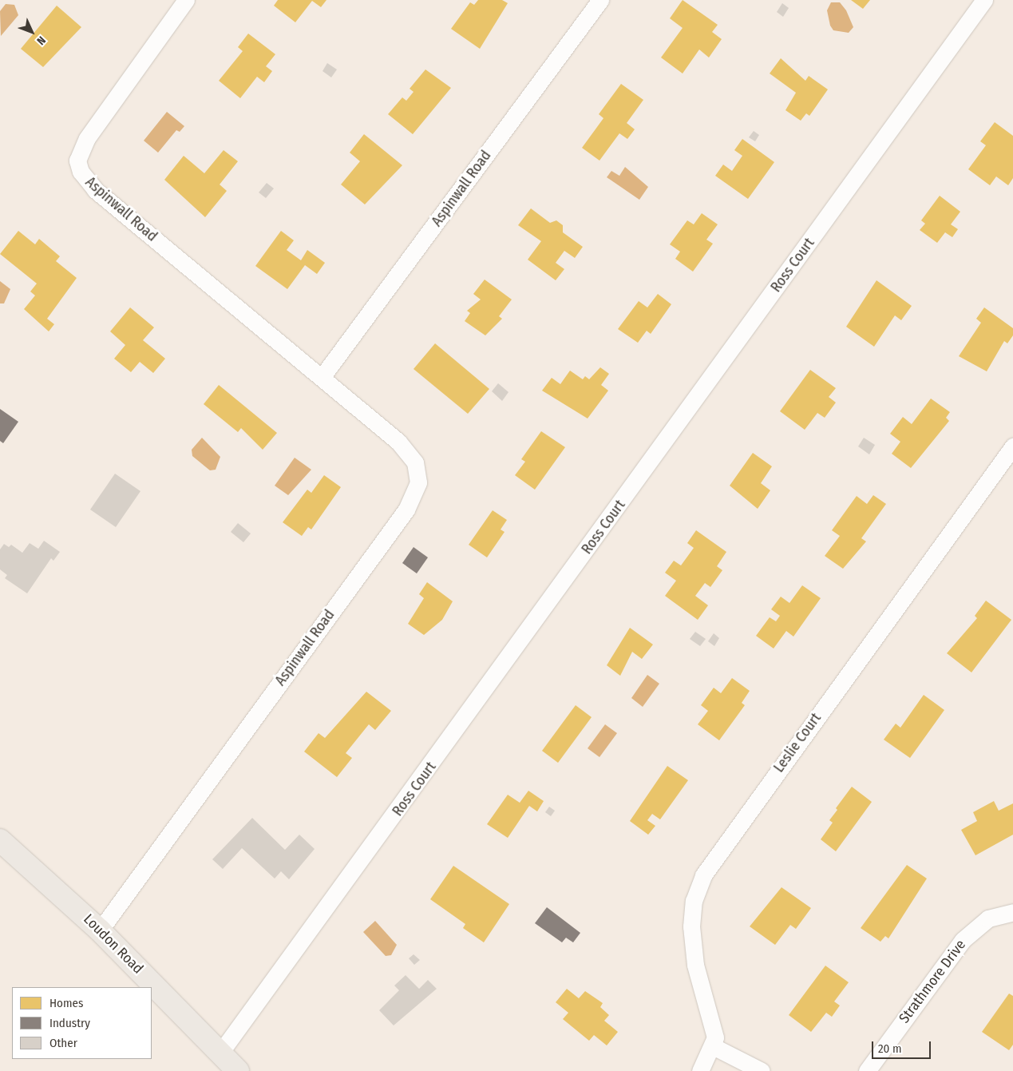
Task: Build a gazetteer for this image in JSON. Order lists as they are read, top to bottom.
{
  "streets": {
    "main road": ["Loudon Road"],
    "street": [
      "Aspinwall Road",
      "Ross Court",
      "Leslie Court",
      "Strathmore Drive"
    ]
  },
  "crossings": [
    ["Aspinwall Road", "Loudon Road"],
    ["Ross Court", "Loudon Road"]
  ],
  "legend": ["Homes", "Industry", "Other"],
  "scale_bar": "20 m",
  "north": "bottom right"
}
